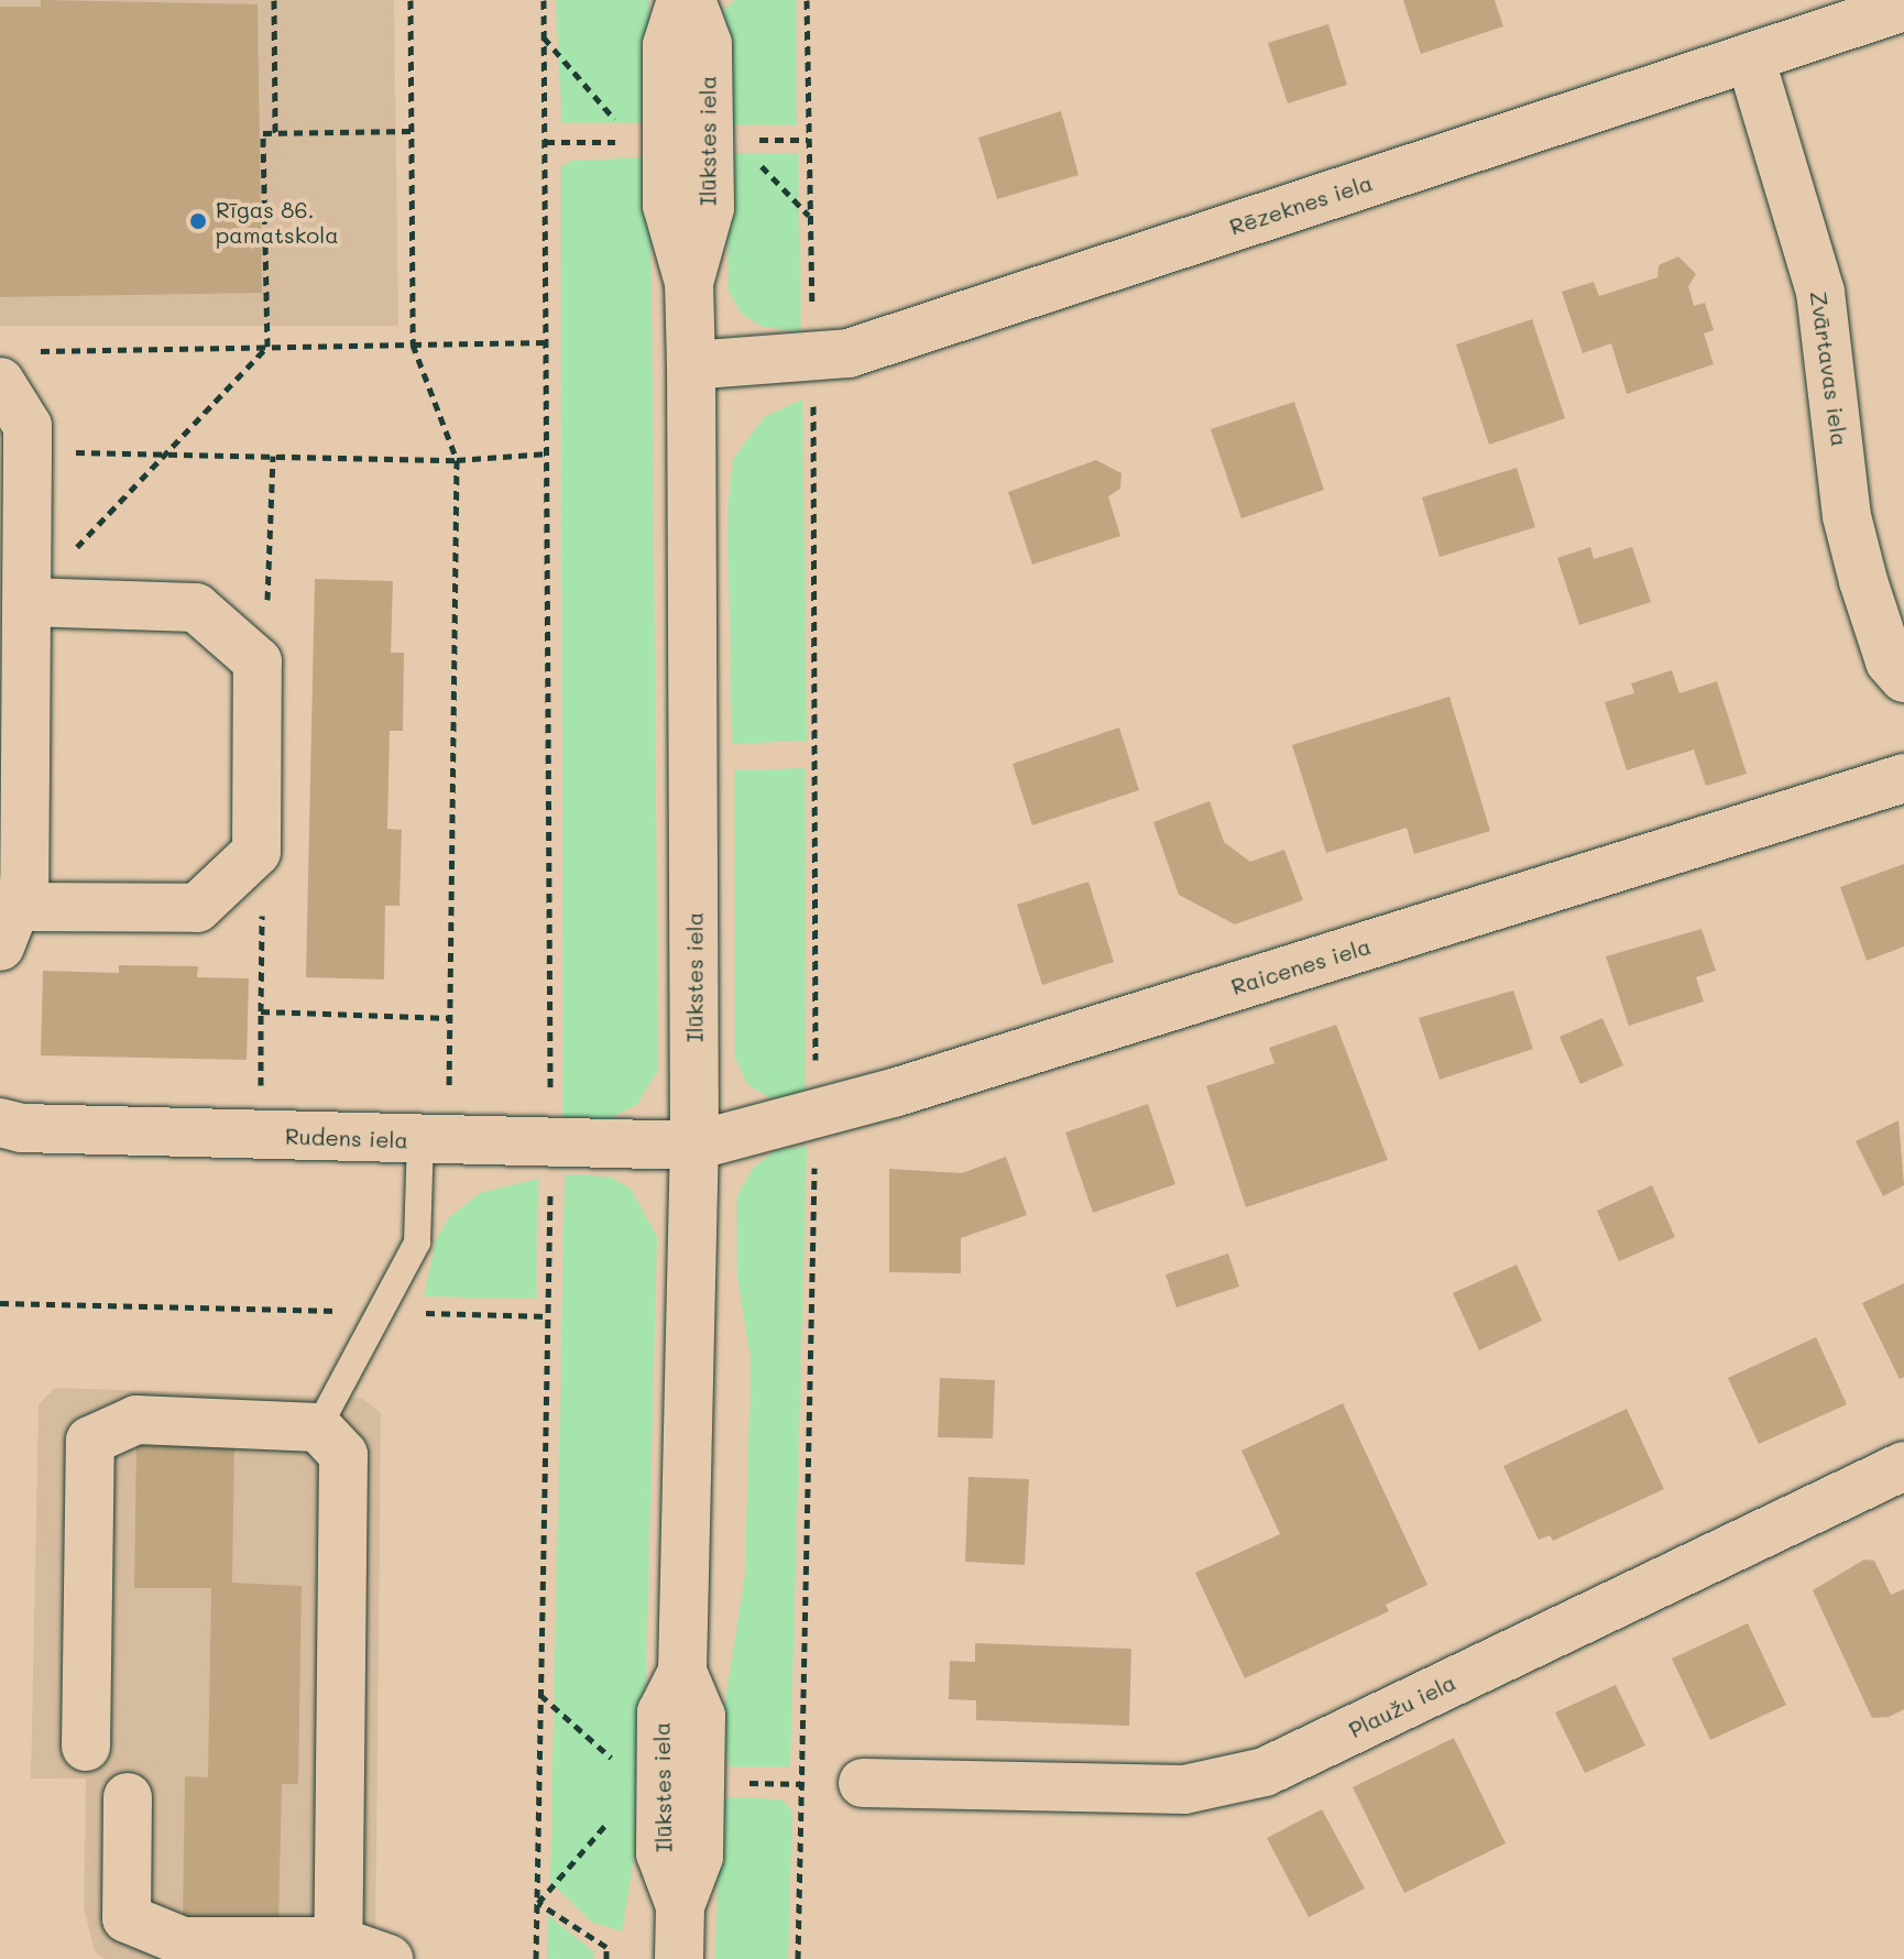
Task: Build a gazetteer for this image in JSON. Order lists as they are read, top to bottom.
{
  "streets": {
    "street": [
      "Ilūkstes iela",
      "Rēzeknes iela",
      "Zvārtavas iela",
      "Raicenes iela",
      "Rudens iela",
      "Plaužu iela"
    ]
  },
  "crossings": [
    ["Ilūkstes iela", "Rēzeknes iela"],
    ["Ilūkstes iela", "Raicenes iela"],
    ["Ilūkstes iela", "Rudens iela"],
    ["Rēzeknes iela", "Zvārtavas iela"],
    ["Raicenes iela", "Rudens iela"]
  ],
  "places": ["Rīgas 86. pamatskola"]
}
